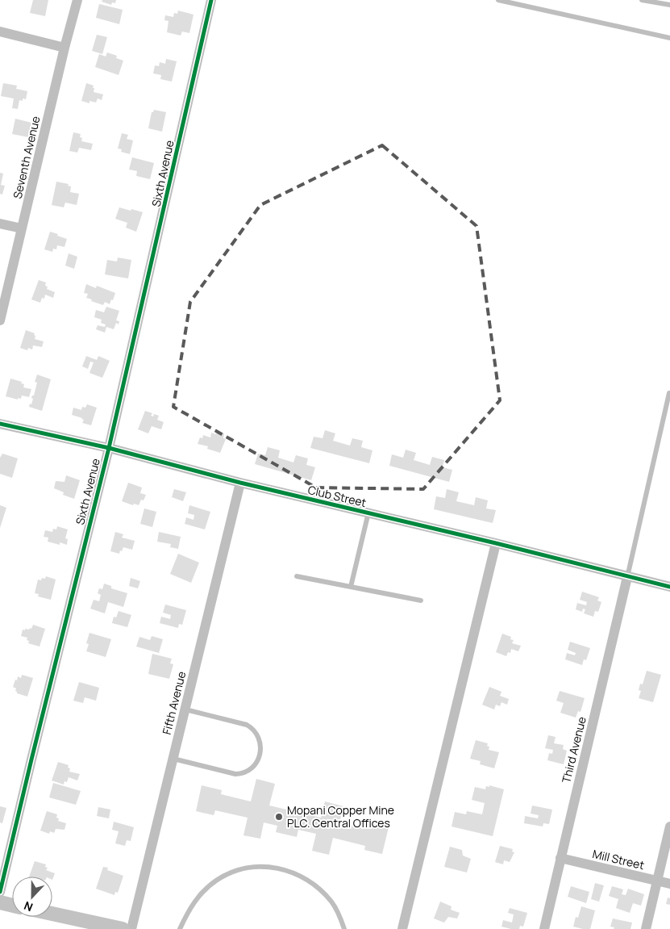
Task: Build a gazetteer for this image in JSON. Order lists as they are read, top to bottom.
{
  "streets": {
    "street": [
      "Seventh Avenue",
      "Sixth Avenue",
      "Club Street",
      "Fifth Avenue",
      "Third Avenue",
      "Mill Street"
    ]
  },
  "crossings": [
    ["Sixth Avenue", "Club Street"],
    ["Club Street", "Fifth Avenue"],
    ["Club Street", "Third Avenue"],
    ["Third Avenue", "Mill Street"]
  ],
  "places": ["Mopani Copper Mine PLC. Central Offices"],
  "north": "bottom"
}
